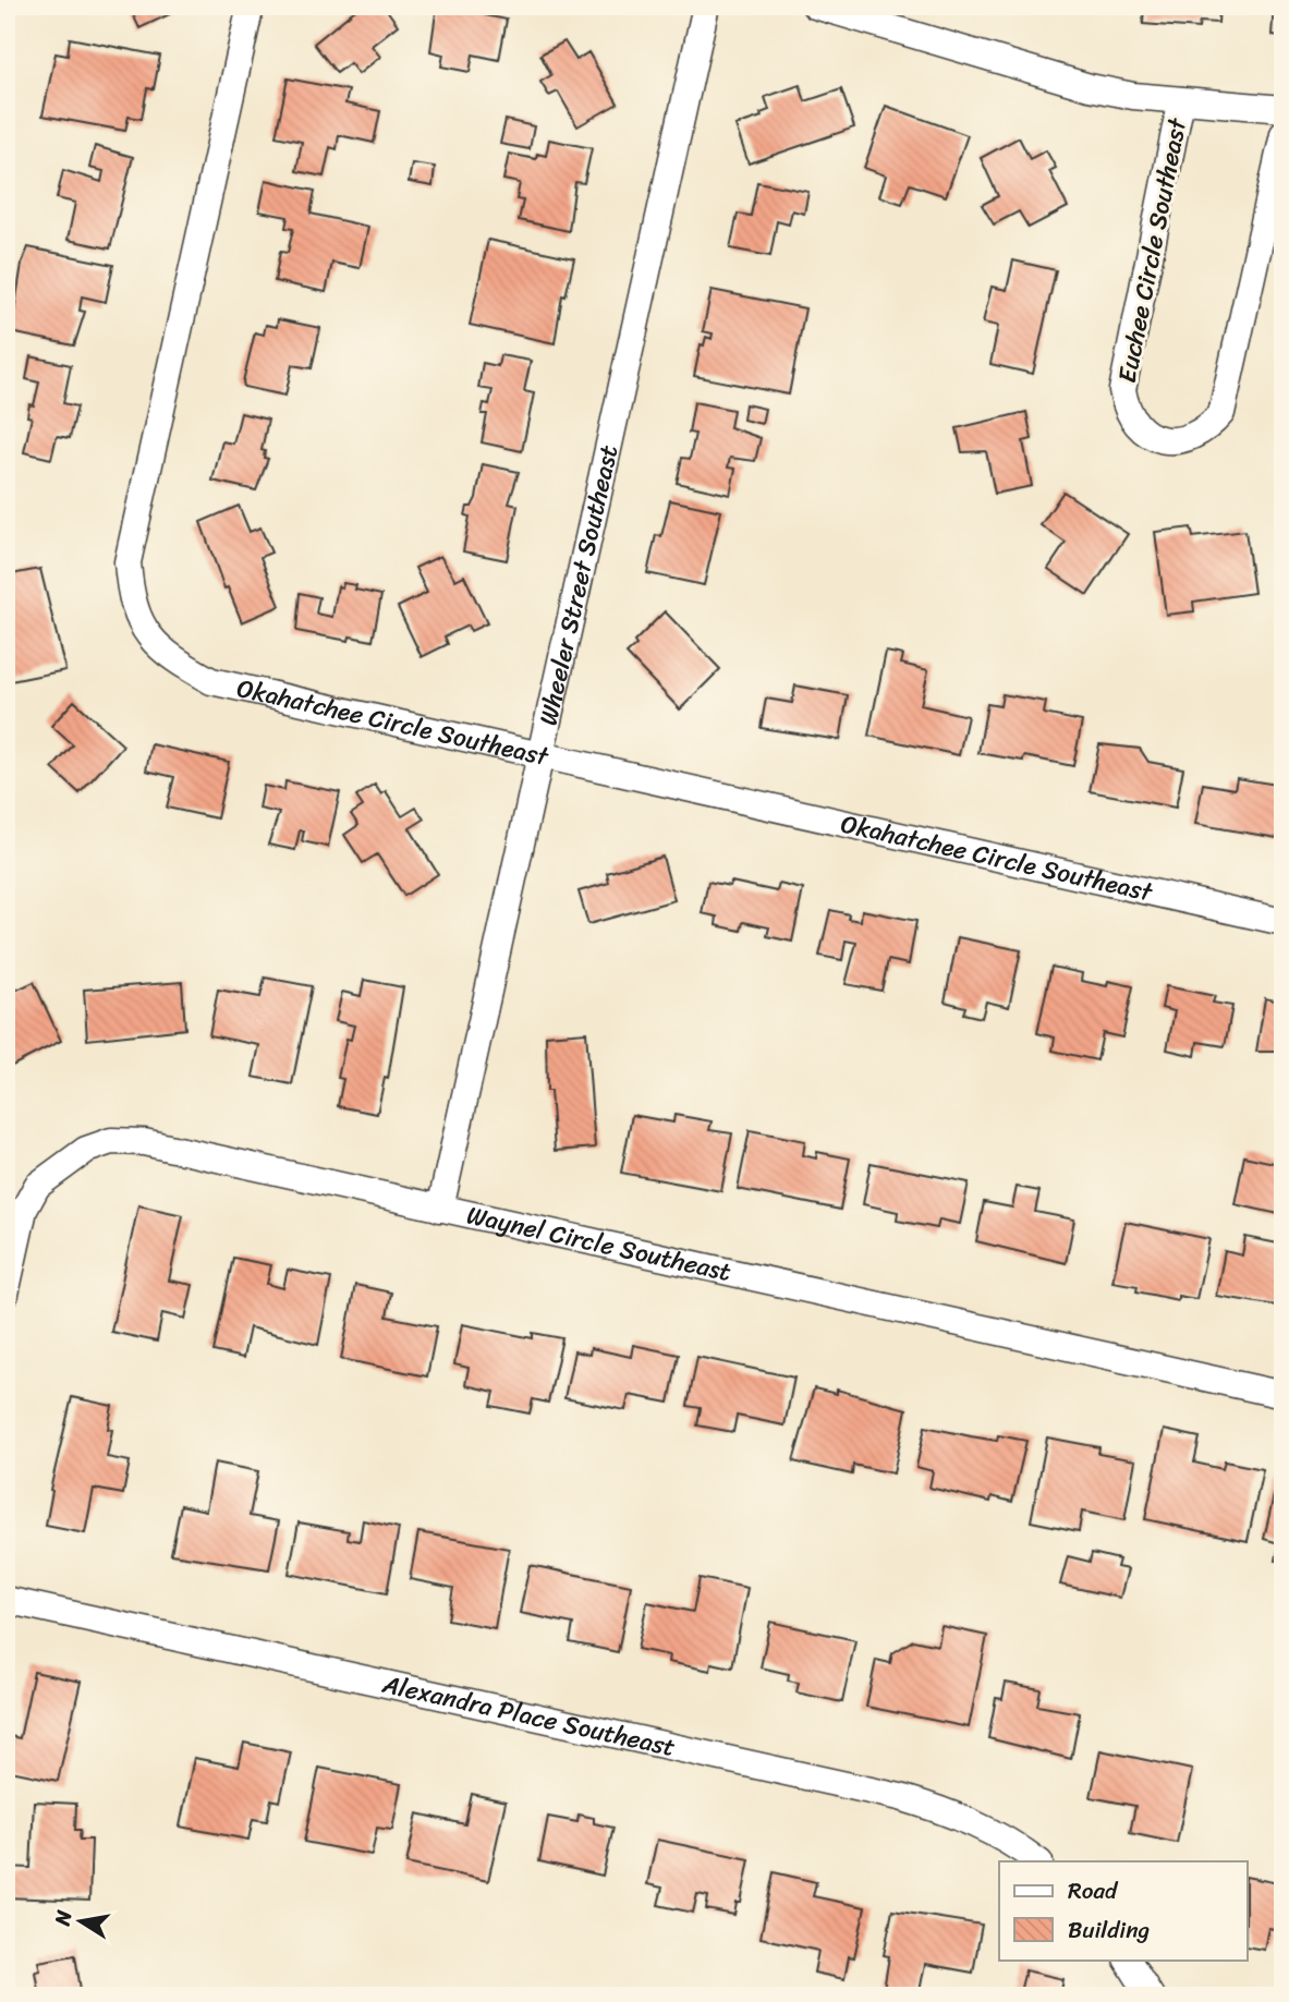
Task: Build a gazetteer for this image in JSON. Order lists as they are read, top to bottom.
{
  "streets": {
    "street": [
      "Euchee Circle Southeast",
      "Wheeler Street Southeast",
      "Okahatchee Circle Southeast",
      "Waynel Circle Southeast",
      "Alexandra Place Southeast"
    ]
  },
  "crossings": [
    ["Wheeler Street Southeast", "Okahatchee Circle Southeast"],
    ["Wheeler Street Southeast", "Waynel Circle Southeast"]
  ],
  "legend": ["Road", "Building"],
  "north": "left"
}
